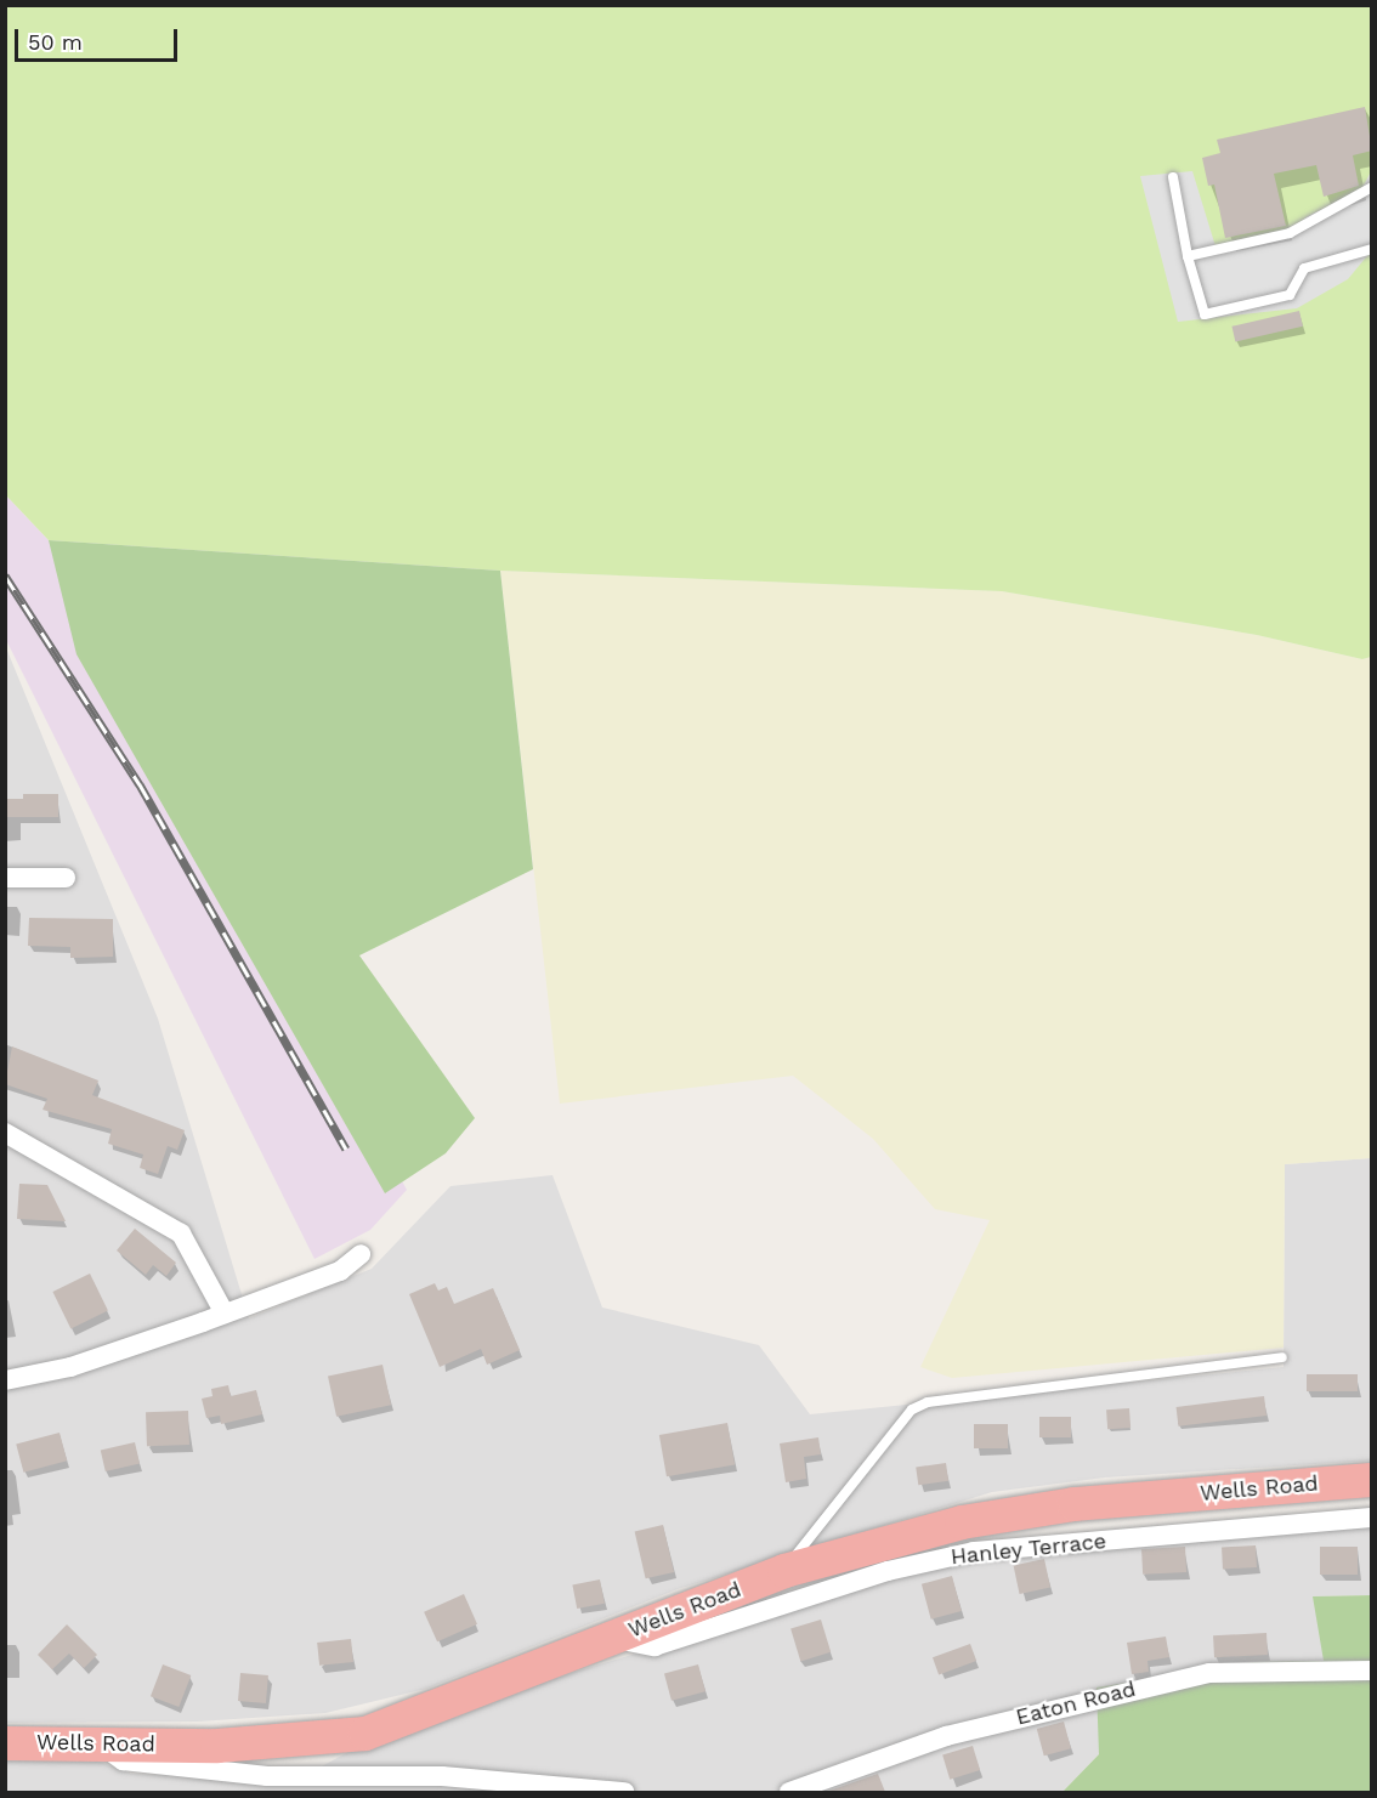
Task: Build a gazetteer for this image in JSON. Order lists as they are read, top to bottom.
{
  "streets": {
    "highway": ["Wells Road"],
    "street": ["Hanley Terrace", "Eaton Road"]
  },
  "crossings": [
    ["Wells Road", "Hanley Terrace"]
  ],
  "scale_bar": "50 m"
}
